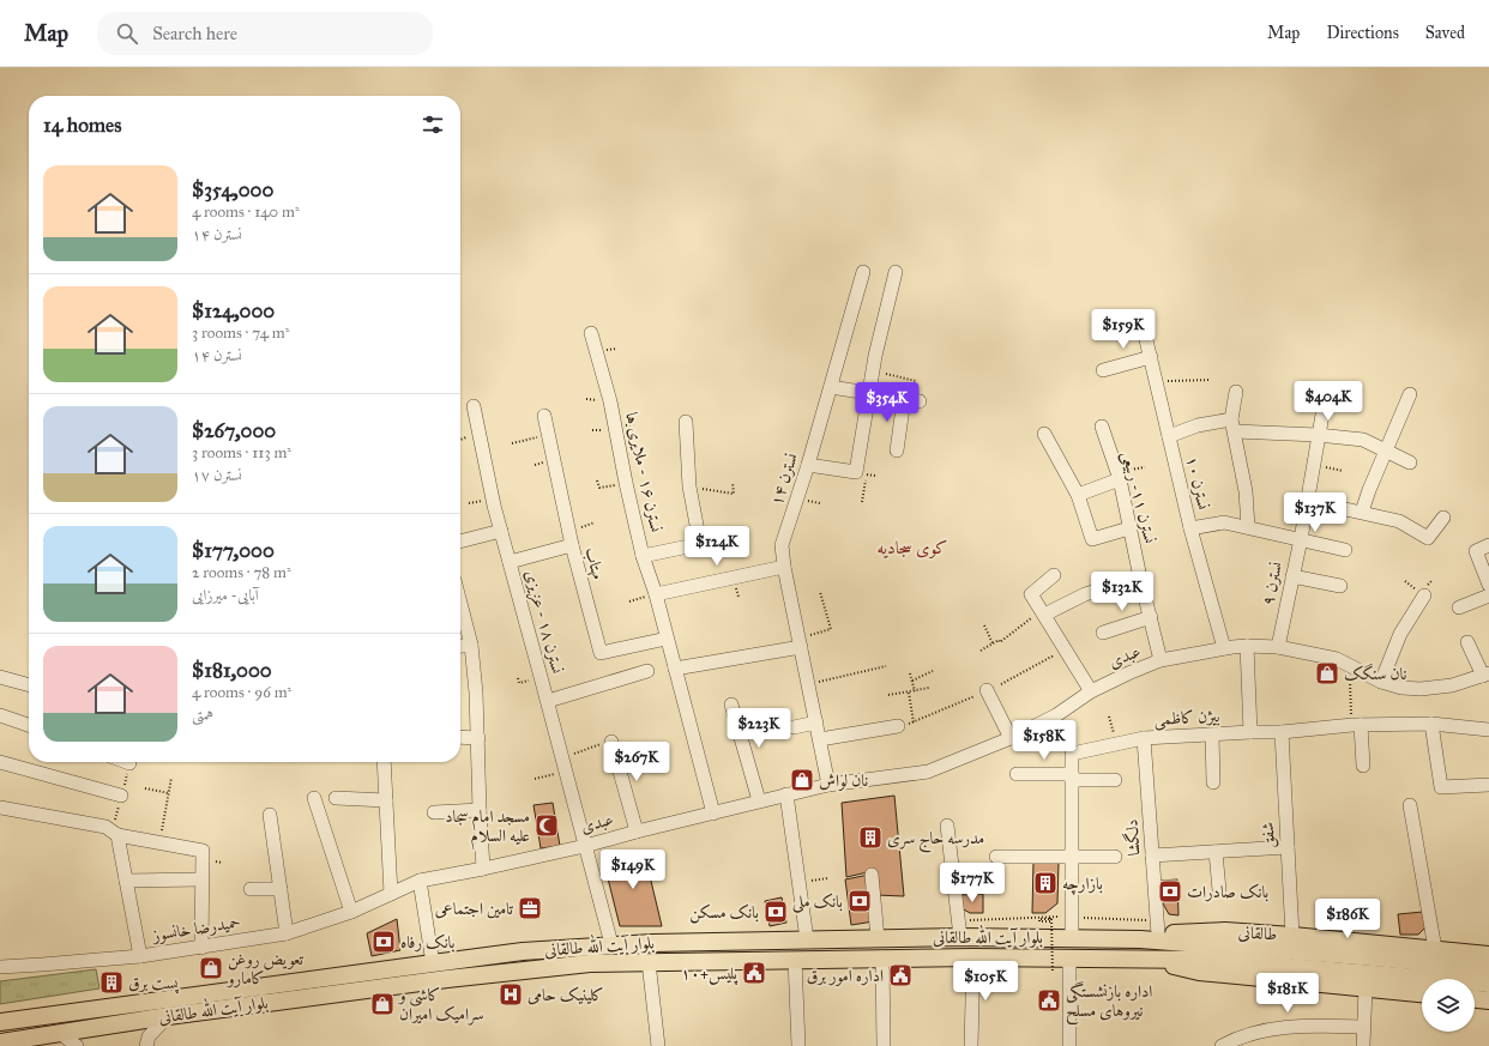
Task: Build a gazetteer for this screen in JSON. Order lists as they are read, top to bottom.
{
  "streets": {
    "main road": ["طالقانی", "بلوار آیت الله طالقانی"],
    "street": [
      "نسترن ۱۶ - ملایری ها",
      "نسترن ۱۴",
      "نسترن ۱۰",
      "نسترن ۱۱- ربیعی",
      "مهتاب",
      "نسترن ۹",
      "نسترن ۱۸ - عزیزی",
      "عبدی",
      "بیژن کاظمی",
      "شفق",
      "دلگشا",
      "حمیدرضا خانسوز"
    ]
  },
  "crossings": [
    ["نسترن ۱۶ - ملایری ها", "مهتاب"],
    ["نسترن ۱۶ - ملایری ها", "عبدی"],
    ["نسترن ۱۴", "عبدی"],
    ["نسترن ۱۰", "عبدی"],
    ["نسترن ۱۱- ربیعی", "عبدی"],
    ["نسترن ۹", "عبدی"],
    ["نسترن ۱۸ - عزیزی", "عبدی"],
    ["نسترن ۱۸ - عزیزی", "بلوار آیت الله طالقانی"],
    ["عبدی", "حمیدرضا خانسوز"],
    ["بیژن کاظمی", "شفق"],
    ["بیژن کاظمی", "دلگشا"],
    ["شفق", "طالقانی"],
    ["دلگشا", "طالقانی"],
    ["طالقانی", "بلوار آیت الله طالقانی"]
  ],
  "districts": ["کوی سجادیه"],
  "places": {
    "shop": [
      "نان سنگک",
      "نان لواش",
      "تعویض روغن کامارو",
      "کاشی و سرامیک امیران"
    ],
    "mosque": ["مسجد امام سجاد علیه السلام"],
    "building": ["مدرسه حاج سری", "بازارچه", "پست برق"],
    "bank": [
      "بانک صادرات",
      "بانک ملی",
      "بانک مسکن",
      "بانک رفاه"
    ],
    "office": ["تامین اجتماعی"],
    "public building": ["پلیس+۱۰", "اداره امور برق", "اداره بازنشستگی نیروهای مسلح"],
    "hospital": ["کلینیک حامی"]
  },
  "page": {
    "header": "Map",
    "search": "Search here",
    "nav": ["Map", "Directions", "Saved"],
    "heading": "14 homes",
    "list": [
      {
        "name": "$354,000",
        "note": "4 rooms · 140 m² · نسترن ۱۴"
      },
      {
        "name": "$124,000",
        "note": "3 rooms · 74 m² · نسترن ۱۴"
      },
      {
        "name": "$267,000",
        "note": "3 rooms · 113 m² · نسترن ۱۷"
      },
      {
        "name": "$177,000",
        "note": "2 rooms · 78 m² · آبایی- میرزایی"
      },
      {
        "name": "$181,000",
        "note": "4 rooms · 96 m² · همتی"
      }
    ],
    "price": [
      "$159K",
      "$404K",
      "$354K",
      "$137K",
      "$124K",
      "$132K",
      "$223K",
      "$158K",
      "$267K",
      "$149K",
      "$177K",
      "$186K",
      "$105K",
      "$181K"
    ]
  }
}
